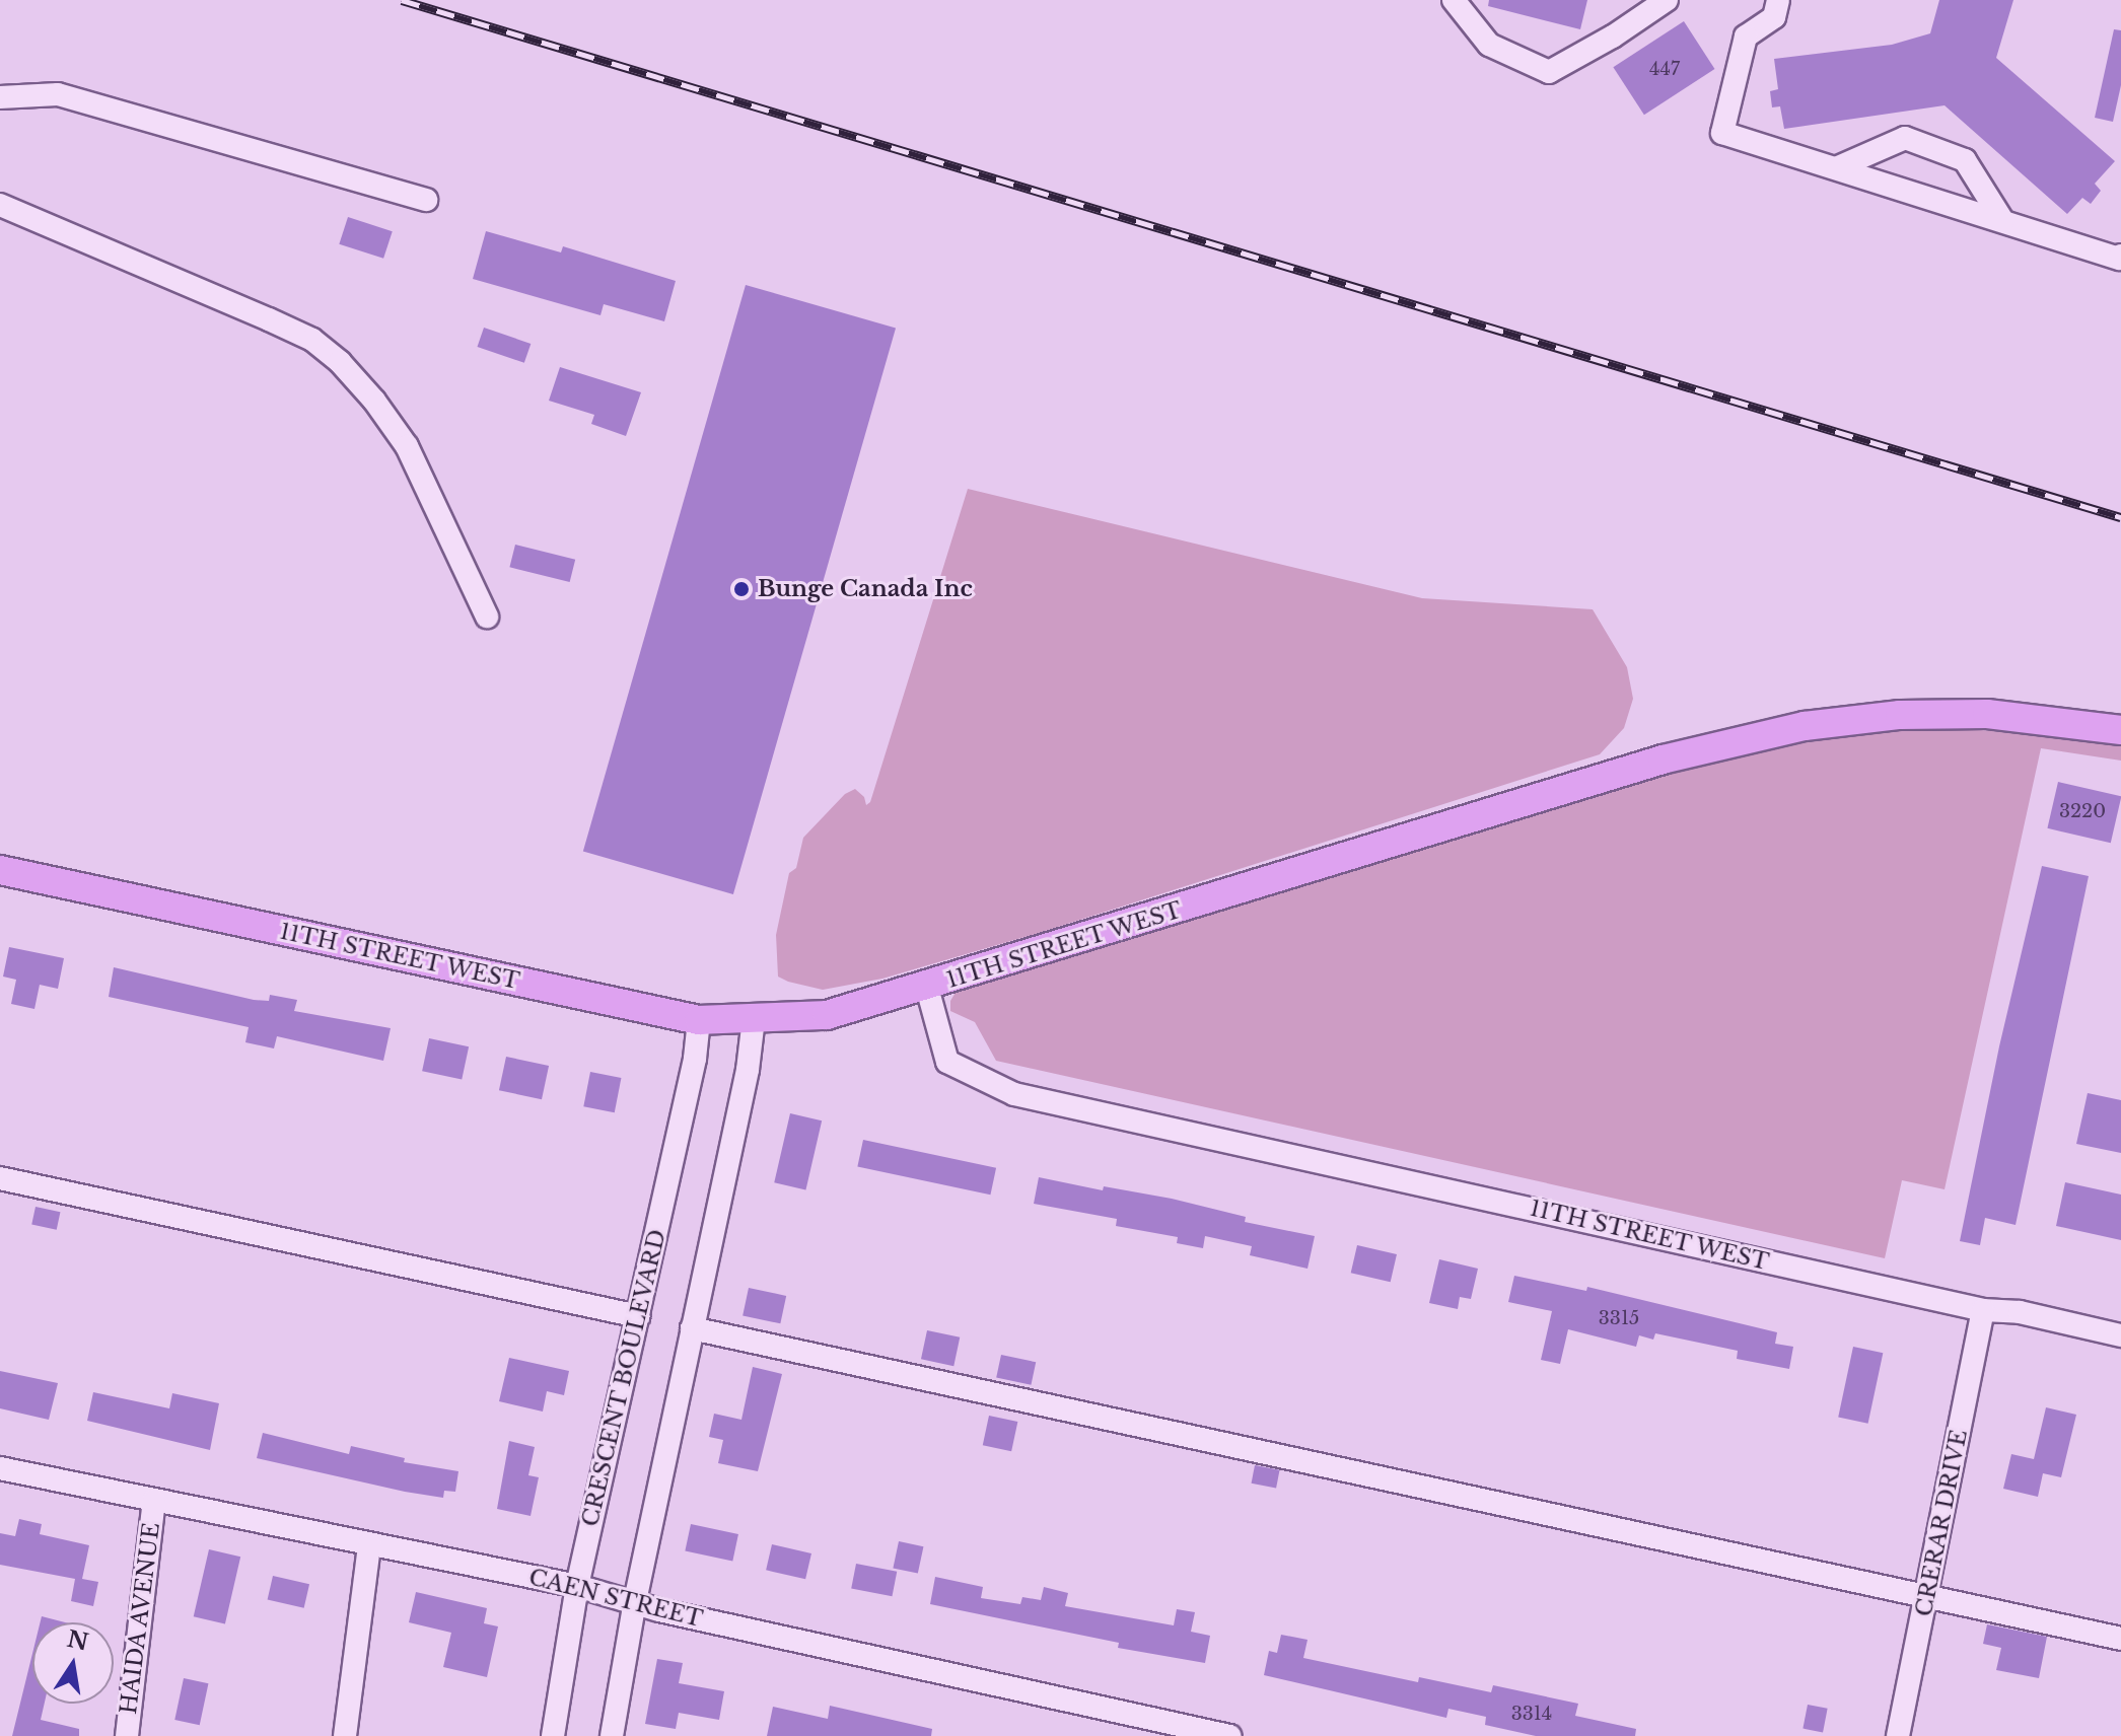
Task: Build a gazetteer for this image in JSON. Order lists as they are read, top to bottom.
{
  "streets": {
    "main road": ["11TH STREET WEST"],
    "street": [
      "CRESCENT BOULEVARD",
      "CRERAR DRIVE",
      "CAEN STREET",
      "HAIDA AVENUE"
    ]
  },
  "crossings": [
    ["11TH STREET WEST", "CRESCENT BOULEVARD"],
    ["11TH STREET WEST", "CRERAR DRIVE"],
    ["CRESCENT BOULEVARD", "CAEN STREET"],
    ["CAEN STREET", "HAIDA AVENUE"]
  ],
  "places": ["Bunge Canada Inc"],
  "house_numbers": [
    "447",
    "3220",
    "3315",
    "3314"
  ],
  "north": "top"
}
